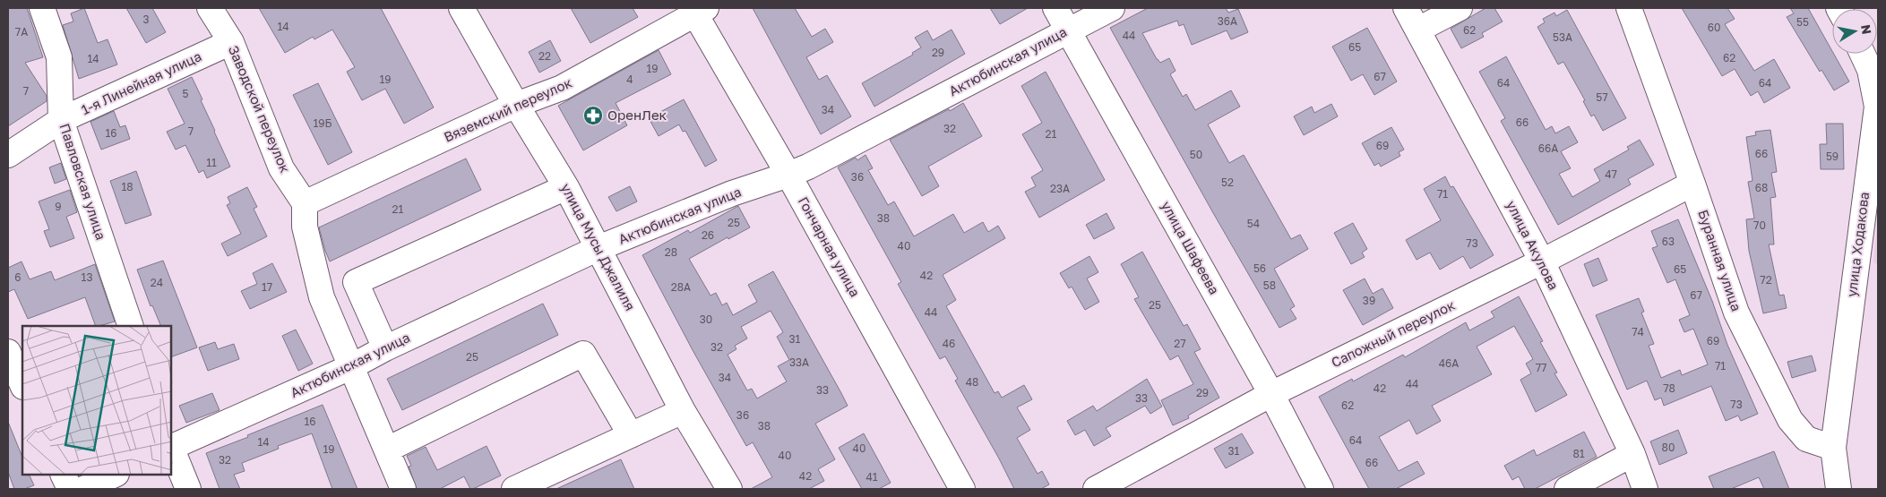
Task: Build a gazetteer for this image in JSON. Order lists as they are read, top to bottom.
{
  "streets": {
    "street": [
      "Актюбинская улица",
      "1-я Линейная улица",
      "Заводской переулок",
      "Вяземский переулок",
      "Павловская улица",
      "улица Ходакова",
      "улица Акулова",
      "улица Мусы Джалиля",
      "Гончарная улица",
      "улица Шафеева",
      "Буранная улица",
      "Сапожный переулок"
    ]
  },
  "crossings": [
    ["Актюбинская улица", "улица Мусы Джалиля"],
    ["Актюбинская улица", "Гончарная улица"],
    ["Актюбинская улица", "улица Шафеева"],
    ["1-я Линейная улица", "Заводской переулок"],
    ["1-я Линейная улица", "Павловская улица"],
    ["Заводской переулок", "Вяземский переулок"],
    ["Вяземский переулок", "улица Мусы Джалиля"],
    ["Вяземский переулок", "Гончарная улица"],
    ["улица Ходакова", "Буранная улица"],
    ["улица Акулова", "Сапожный переулок"],
    ["улица Шафеева", "Сапожный переулок"],
    ["Буранная улица", "Сапожный переулок"]
  ],
  "places": {
    "pharmacy": ["ОренЛек"]
  },
  "house_numbers": [
    "3",
    "36А",
    "55",
    "14",
    "60",
    "62",
    "7А",
    "44",
    "53А",
    "65",
    "29",
    "22",
    "62",
    "14",
    "19",
    "67",
    "19",
    "4",
    "64",
    "64",
    "7",
    "5",
    "57",
    "34",
    "66",
    "19Б",
    "32",
    "7",
    "16",
    "21",
    "69",
    "66А",
    "66",
    "50",
    "59",
    "11",
    "47",
    "36",
    "52",
    "18",
    "68",
    "23А",
    "71",
    "9",
    "21",
    "38",
    "25",
    "54",
    "70",
    "26",
    "63",
    "73",
    "40",
    "28",
    "56",
    "65",
    "42",
    "6",
    "13",
    "72",
    "24",
    "58",
    "17",
    "28А",
    "67",
    "39",
    "25",
    "44",
    "30",
    "74",
    "31",
    "69",
    "46",
    "27",
    "32",
    "25",
    "33А",
    "46А",
    "71",
    "77",
    "34",
    "48",
    "44",
    "42",
    "78",
    "33",
    "29",
    "33",
    "73",
    "62",
    "36",
    "16",
    "38",
    "64",
    "14",
    "80",
    "40",
    "19",
    "31",
    "81",
    "40",
    "32",
    "66",
    "42",
    "41"
  ],
  "north": "right"
}
